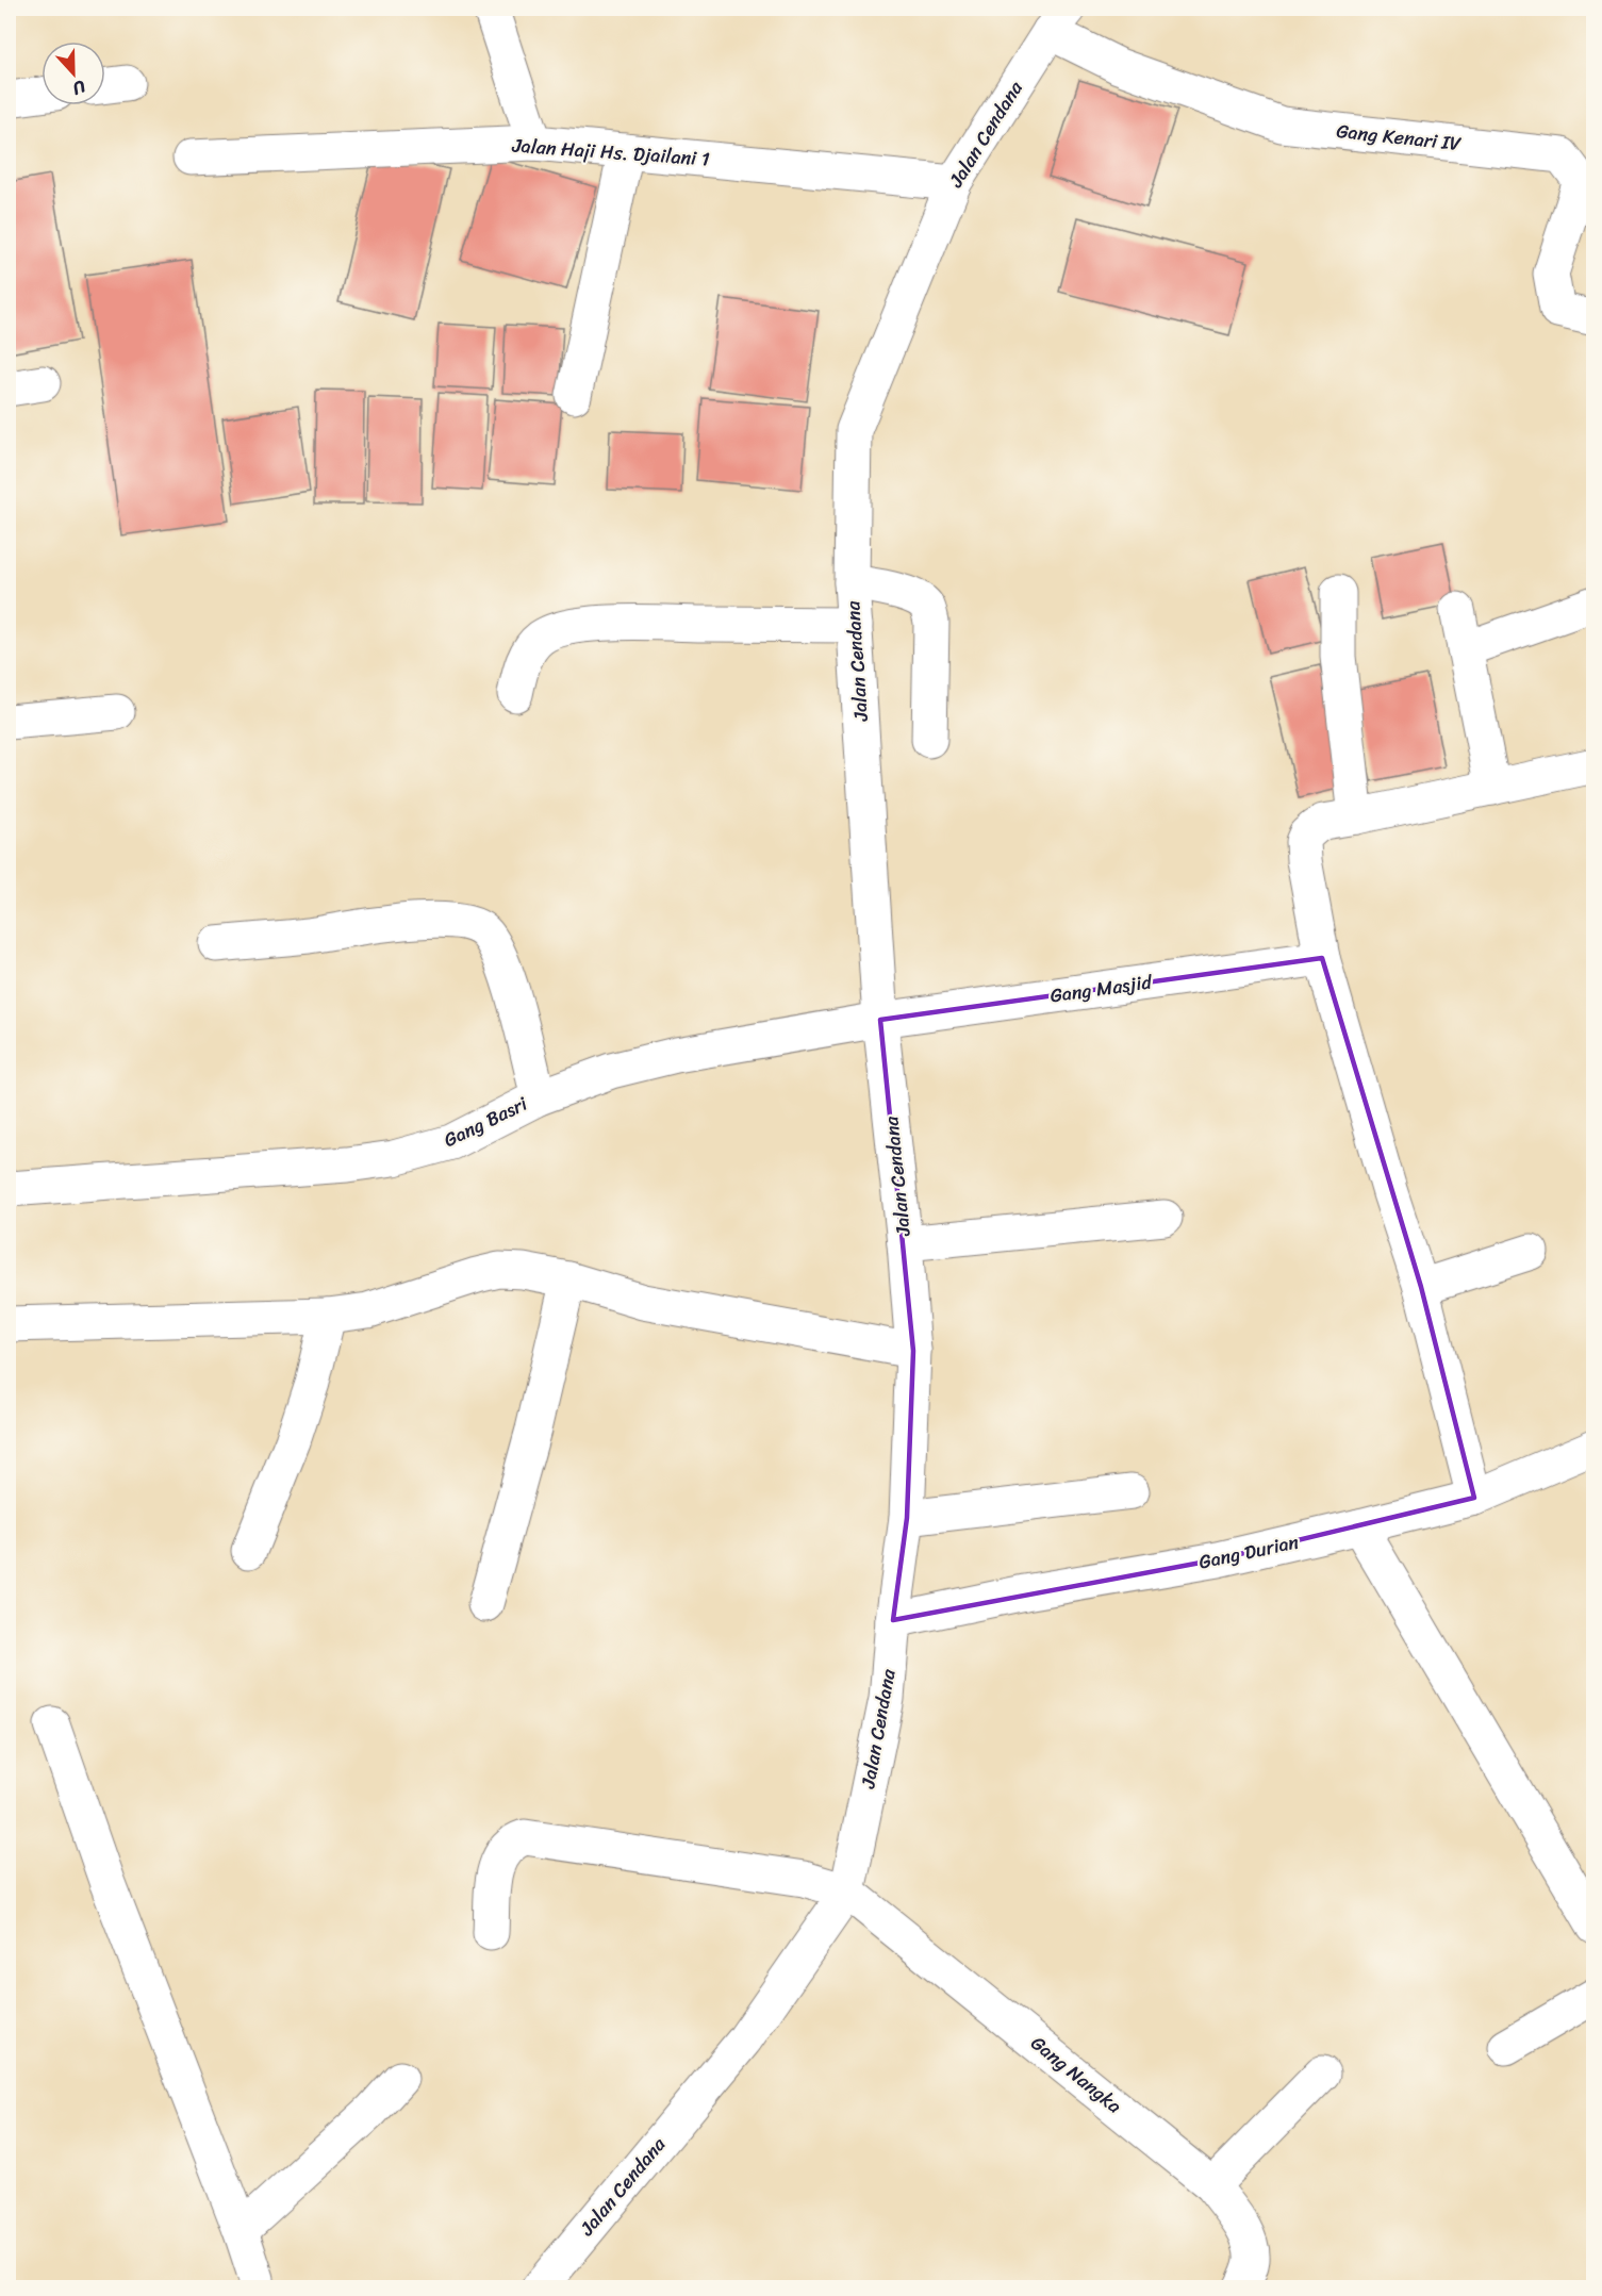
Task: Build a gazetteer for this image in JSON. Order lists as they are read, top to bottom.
{
  "streets": {
    "street": [
      "Jalan Cendana",
      "Gang Kenari IV",
      "Jalan Haji Hs. Djailani 1",
      "Gang Masjid",
      "Gang Basri",
      "Gang Durian",
      "Gang Nangka"
    ]
  },
  "crossings": [
    ["Jalan Cendana", "Gang Kenari IV"],
    ["Jalan Cendana", "Jalan Haji Hs. Djailani 1"],
    ["Jalan Cendana", "Gang Masjid"],
    ["Jalan Cendana", "Gang Basri"],
    ["Jalan Cendana", "Gang Durian"],
    ["Jalan Cendana", "Gang Nangka"],
    ["Gang Masjid", "Gang Basri"]
  ],
  "north": "bottom"
}
